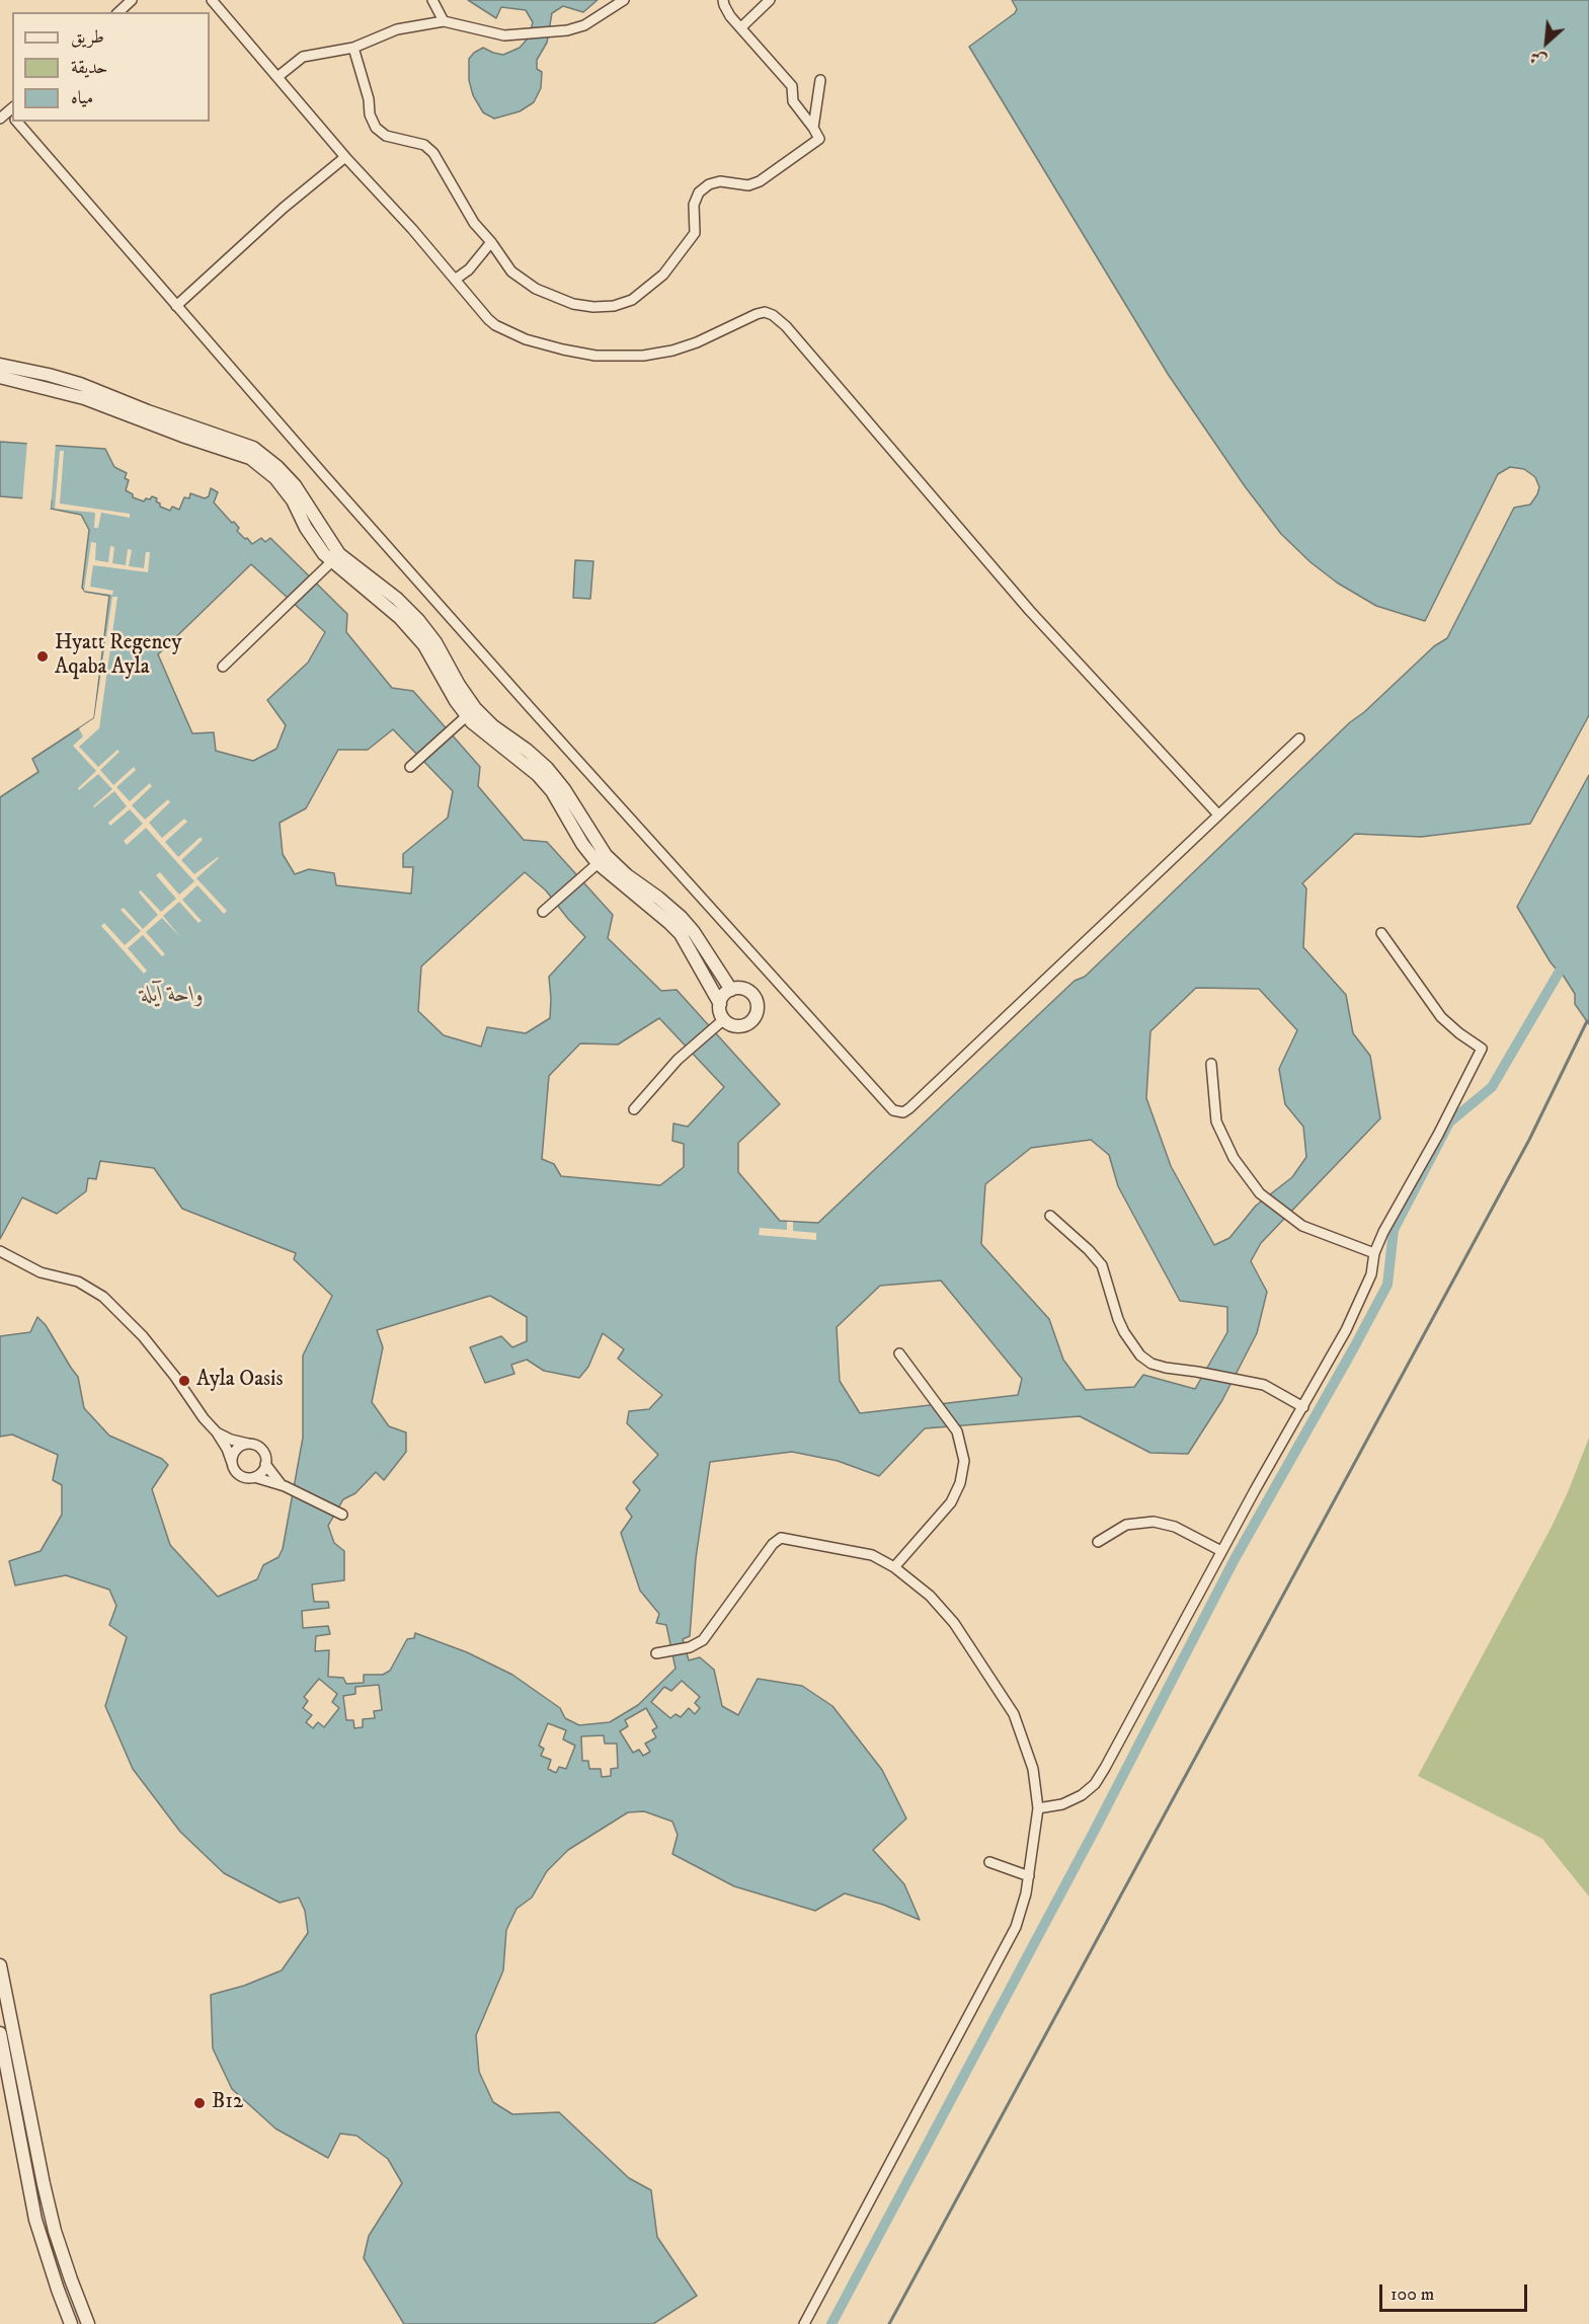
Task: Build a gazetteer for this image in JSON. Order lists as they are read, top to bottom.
{
  "water": ["واحة آيلة"],
  "places": ["Hyatt Regency Aqaba Ayla", "Ayla Oasis", "B12"],
  "legend": ["طريق", "حديقة", "مياه"],
  "scale_bar": "100 m",
  "north": "bottom left"
}
